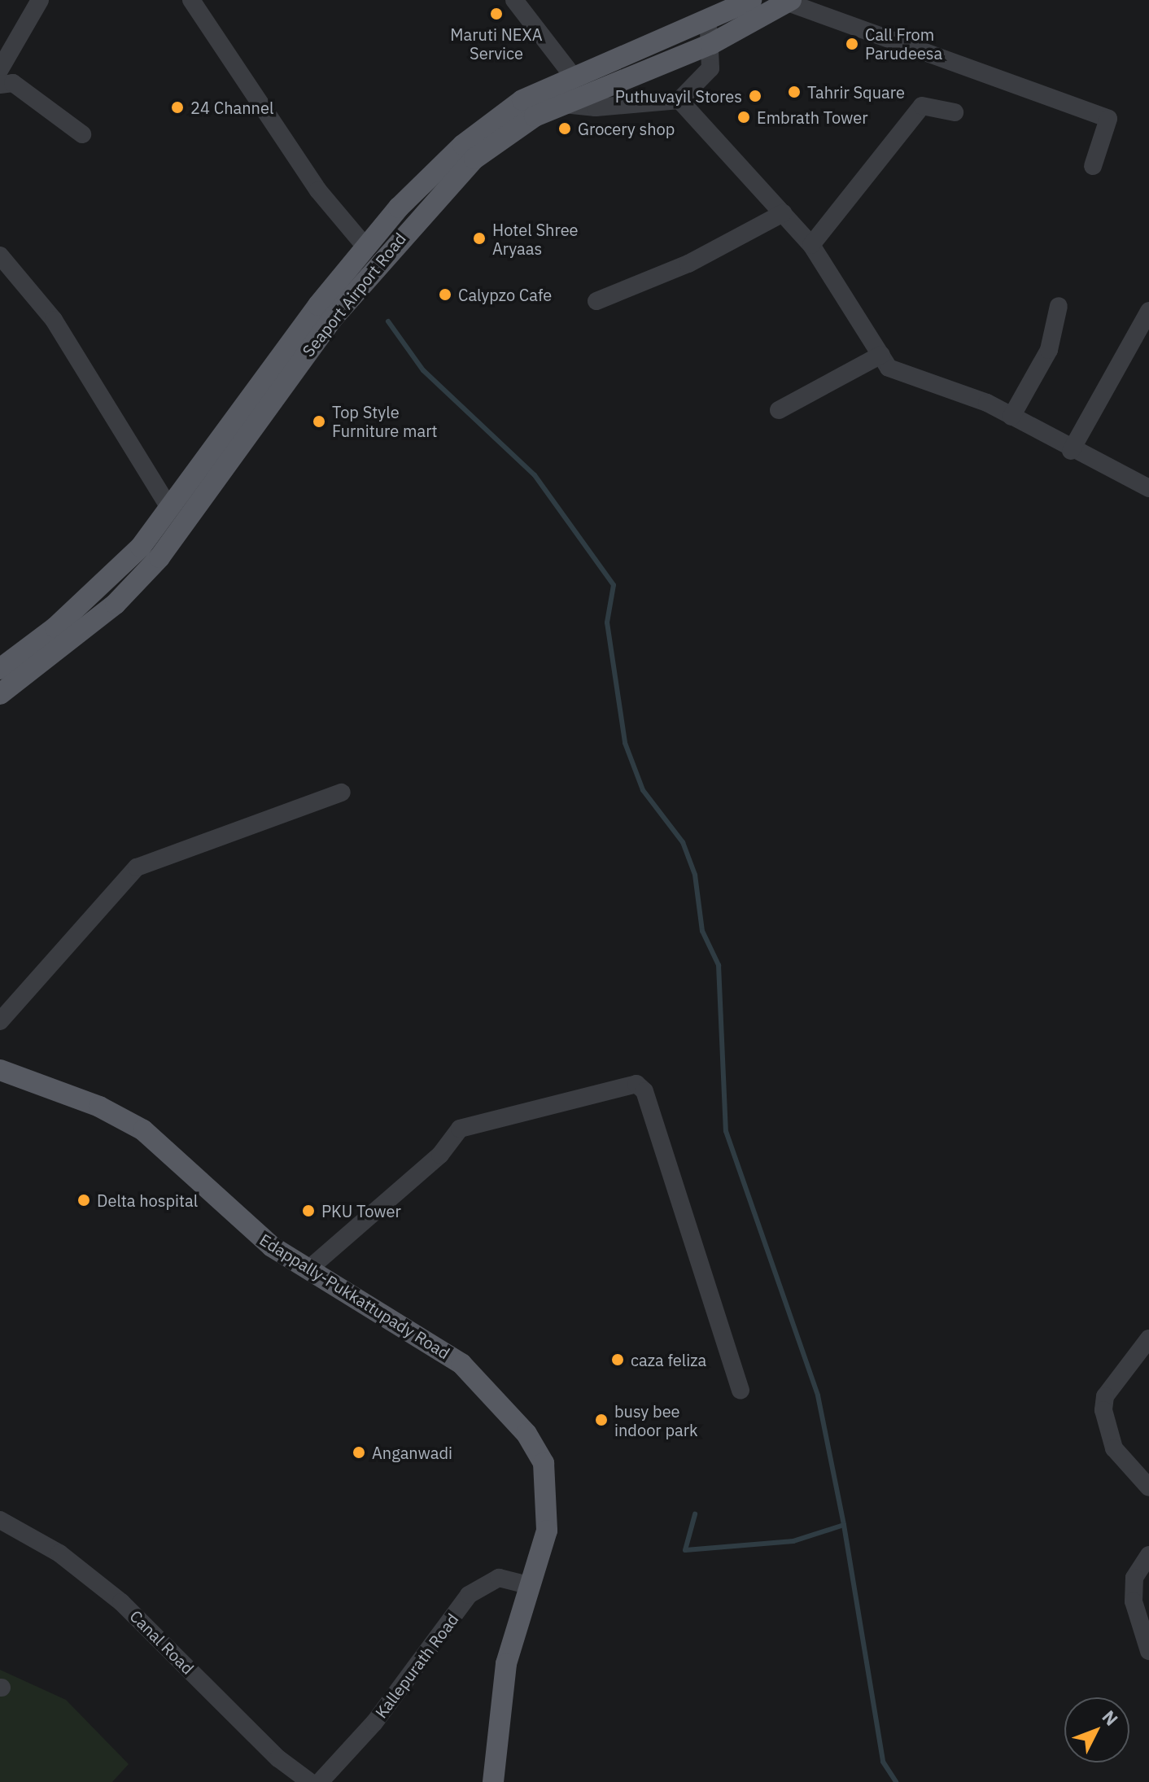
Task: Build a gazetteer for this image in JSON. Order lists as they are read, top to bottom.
{
  "streets": {
    "main road": ["Seaport Airport Road", "Edappally-Pukkattupady Road"],
    "street": ["Canal Road", "Kallepurath Road"]
  },
  "crossings": [
    ["Edappally-Pukkattupady Road", "Kallepurath Road"]
  ],
  "places": [
    "Maruti NEXA Service",
    "Call From Parudeesa",
    "Tahrir Square",
    "Puthuvayil Stores",
    "24 Channel",
    "Embrath Tower",
    "Grocery shop",
    "Hotel Shree Aryaas",
    "Calypzo Cafe",
    "Top Style Furniture mart",
    "Delta hospital",
    "PKU Tower",
    "caza feliza",
    "busy bee indoor park",
    "Anganwadi"
  ],
  "north": "top right"
}
